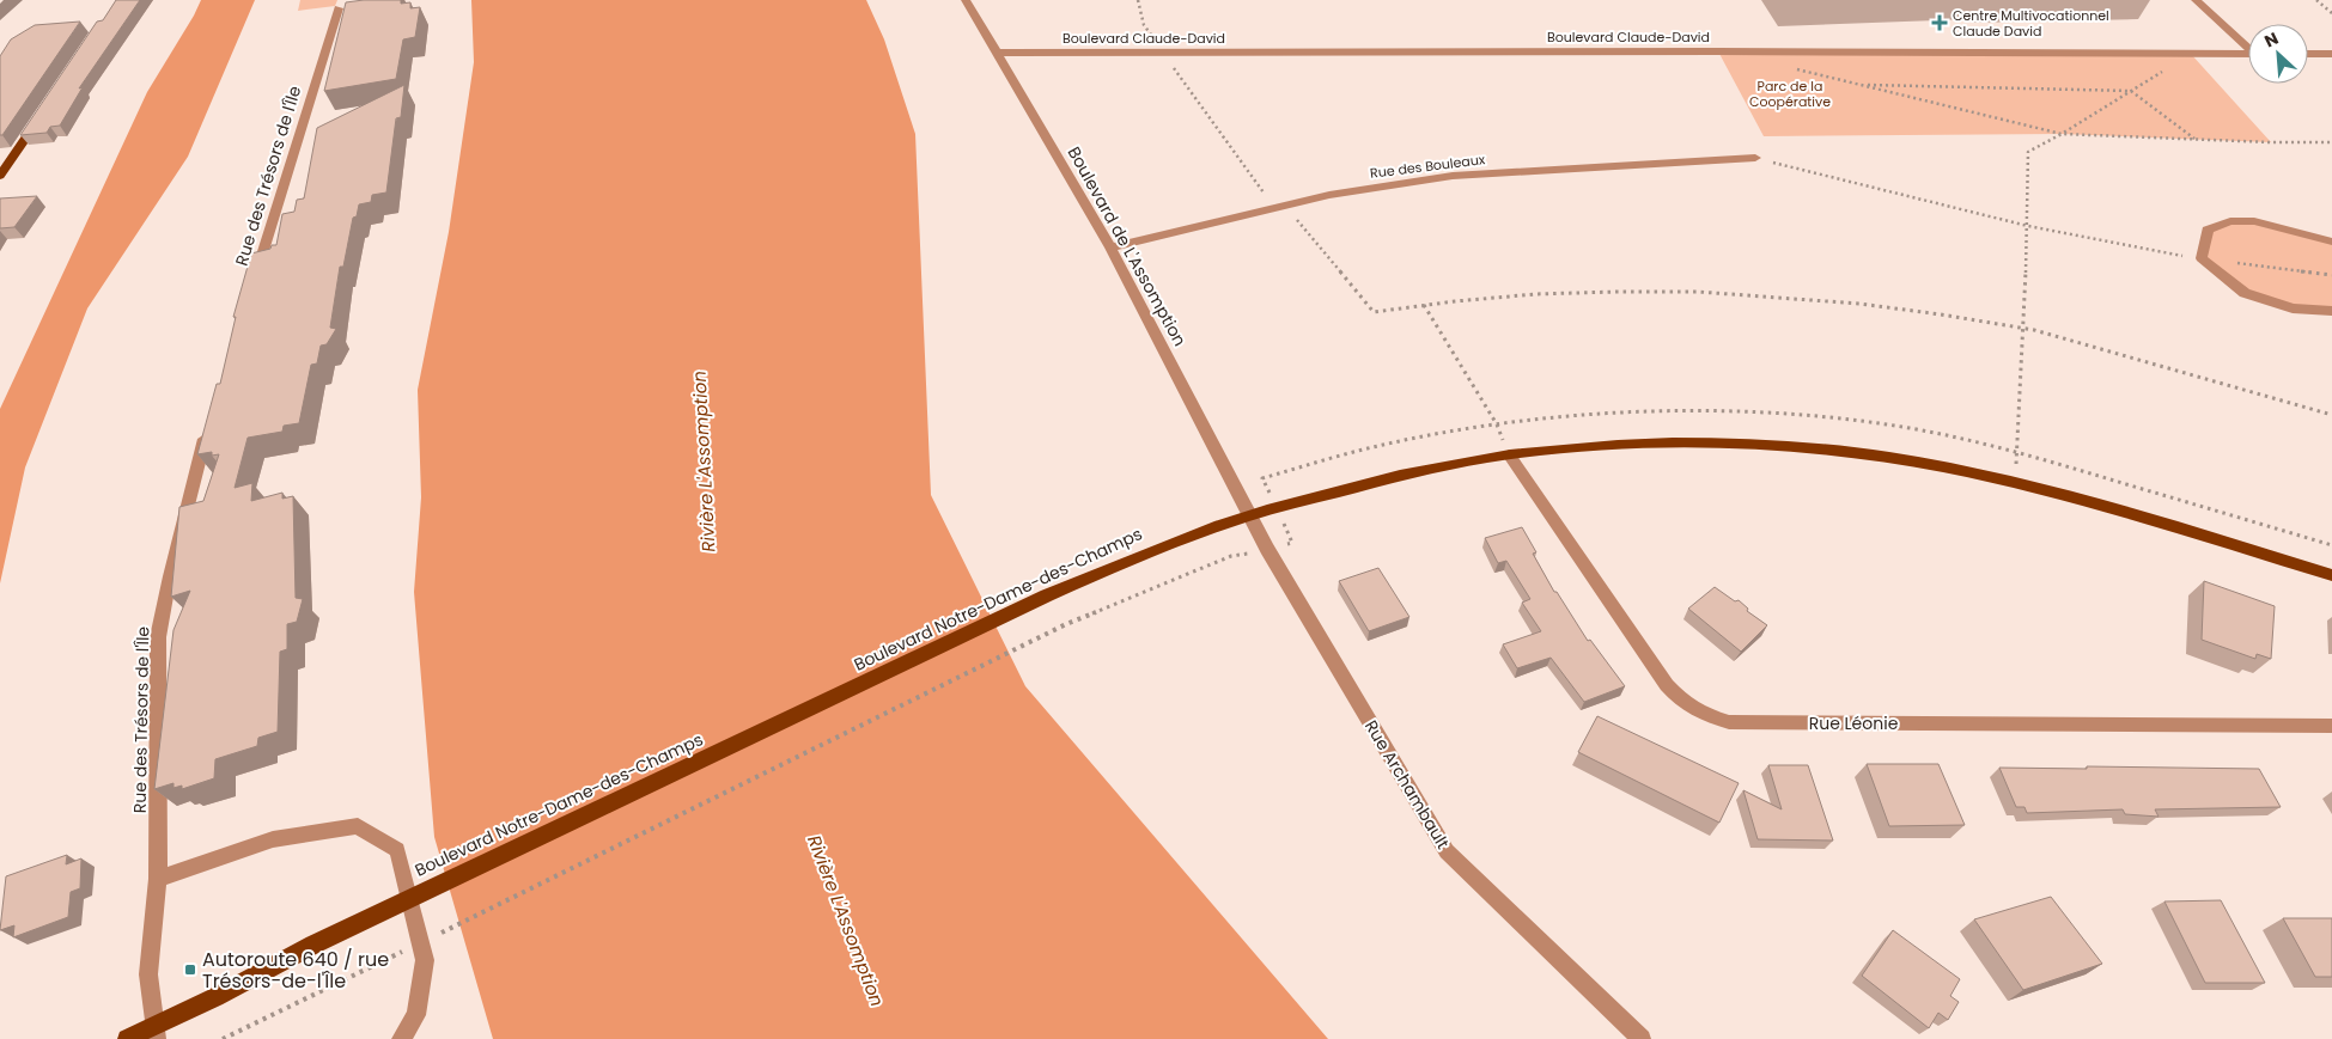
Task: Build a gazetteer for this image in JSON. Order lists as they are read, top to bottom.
{
  "streets": {
    "main road": ["Boulevard Notre-Dame-des-Champs"],
    "street": [
      "Boulevard Claude-David",
      "Rue des Bouleaux",
      "Rue des Trésors de l'Île",
      "Boulevard de L'Assomption",
      "Rue Léonie",
      "Rue Archambault"
    ]
  },
  "crossings": [
    ["Boulevard Claude-David", "Boulevard de L'Assomption"],
    ["Rue des Bouleaux", "Boulevard de L'Assomption"],
    ["Rue des Trésors de l'Île", "Boulevard Notre-Dame-des-Champs"],
    ["Boulevard de L'Assomption", "Boulevard Notre-Dame-des-Champs"],
    ["Boulevard de L'Assomption", "Rue Archambault"],
    ["Boulevard Notre-Dame-des-Champs", "Rue Léonie"],
    ["Boulevard Notre-Dame-des-Champs", "Rue Archambault"]
  ],
  "water": ["Rivière L'Assomption"],
  "parks": ["Parc de la Coopérative"],
  "places": {
    "health": ["Centre Multivocationnel Claude David"],
    "transit": ["Autoroute 640 / rue Trésors-de-l'Île"]
  },
  "north": "top left"
}
